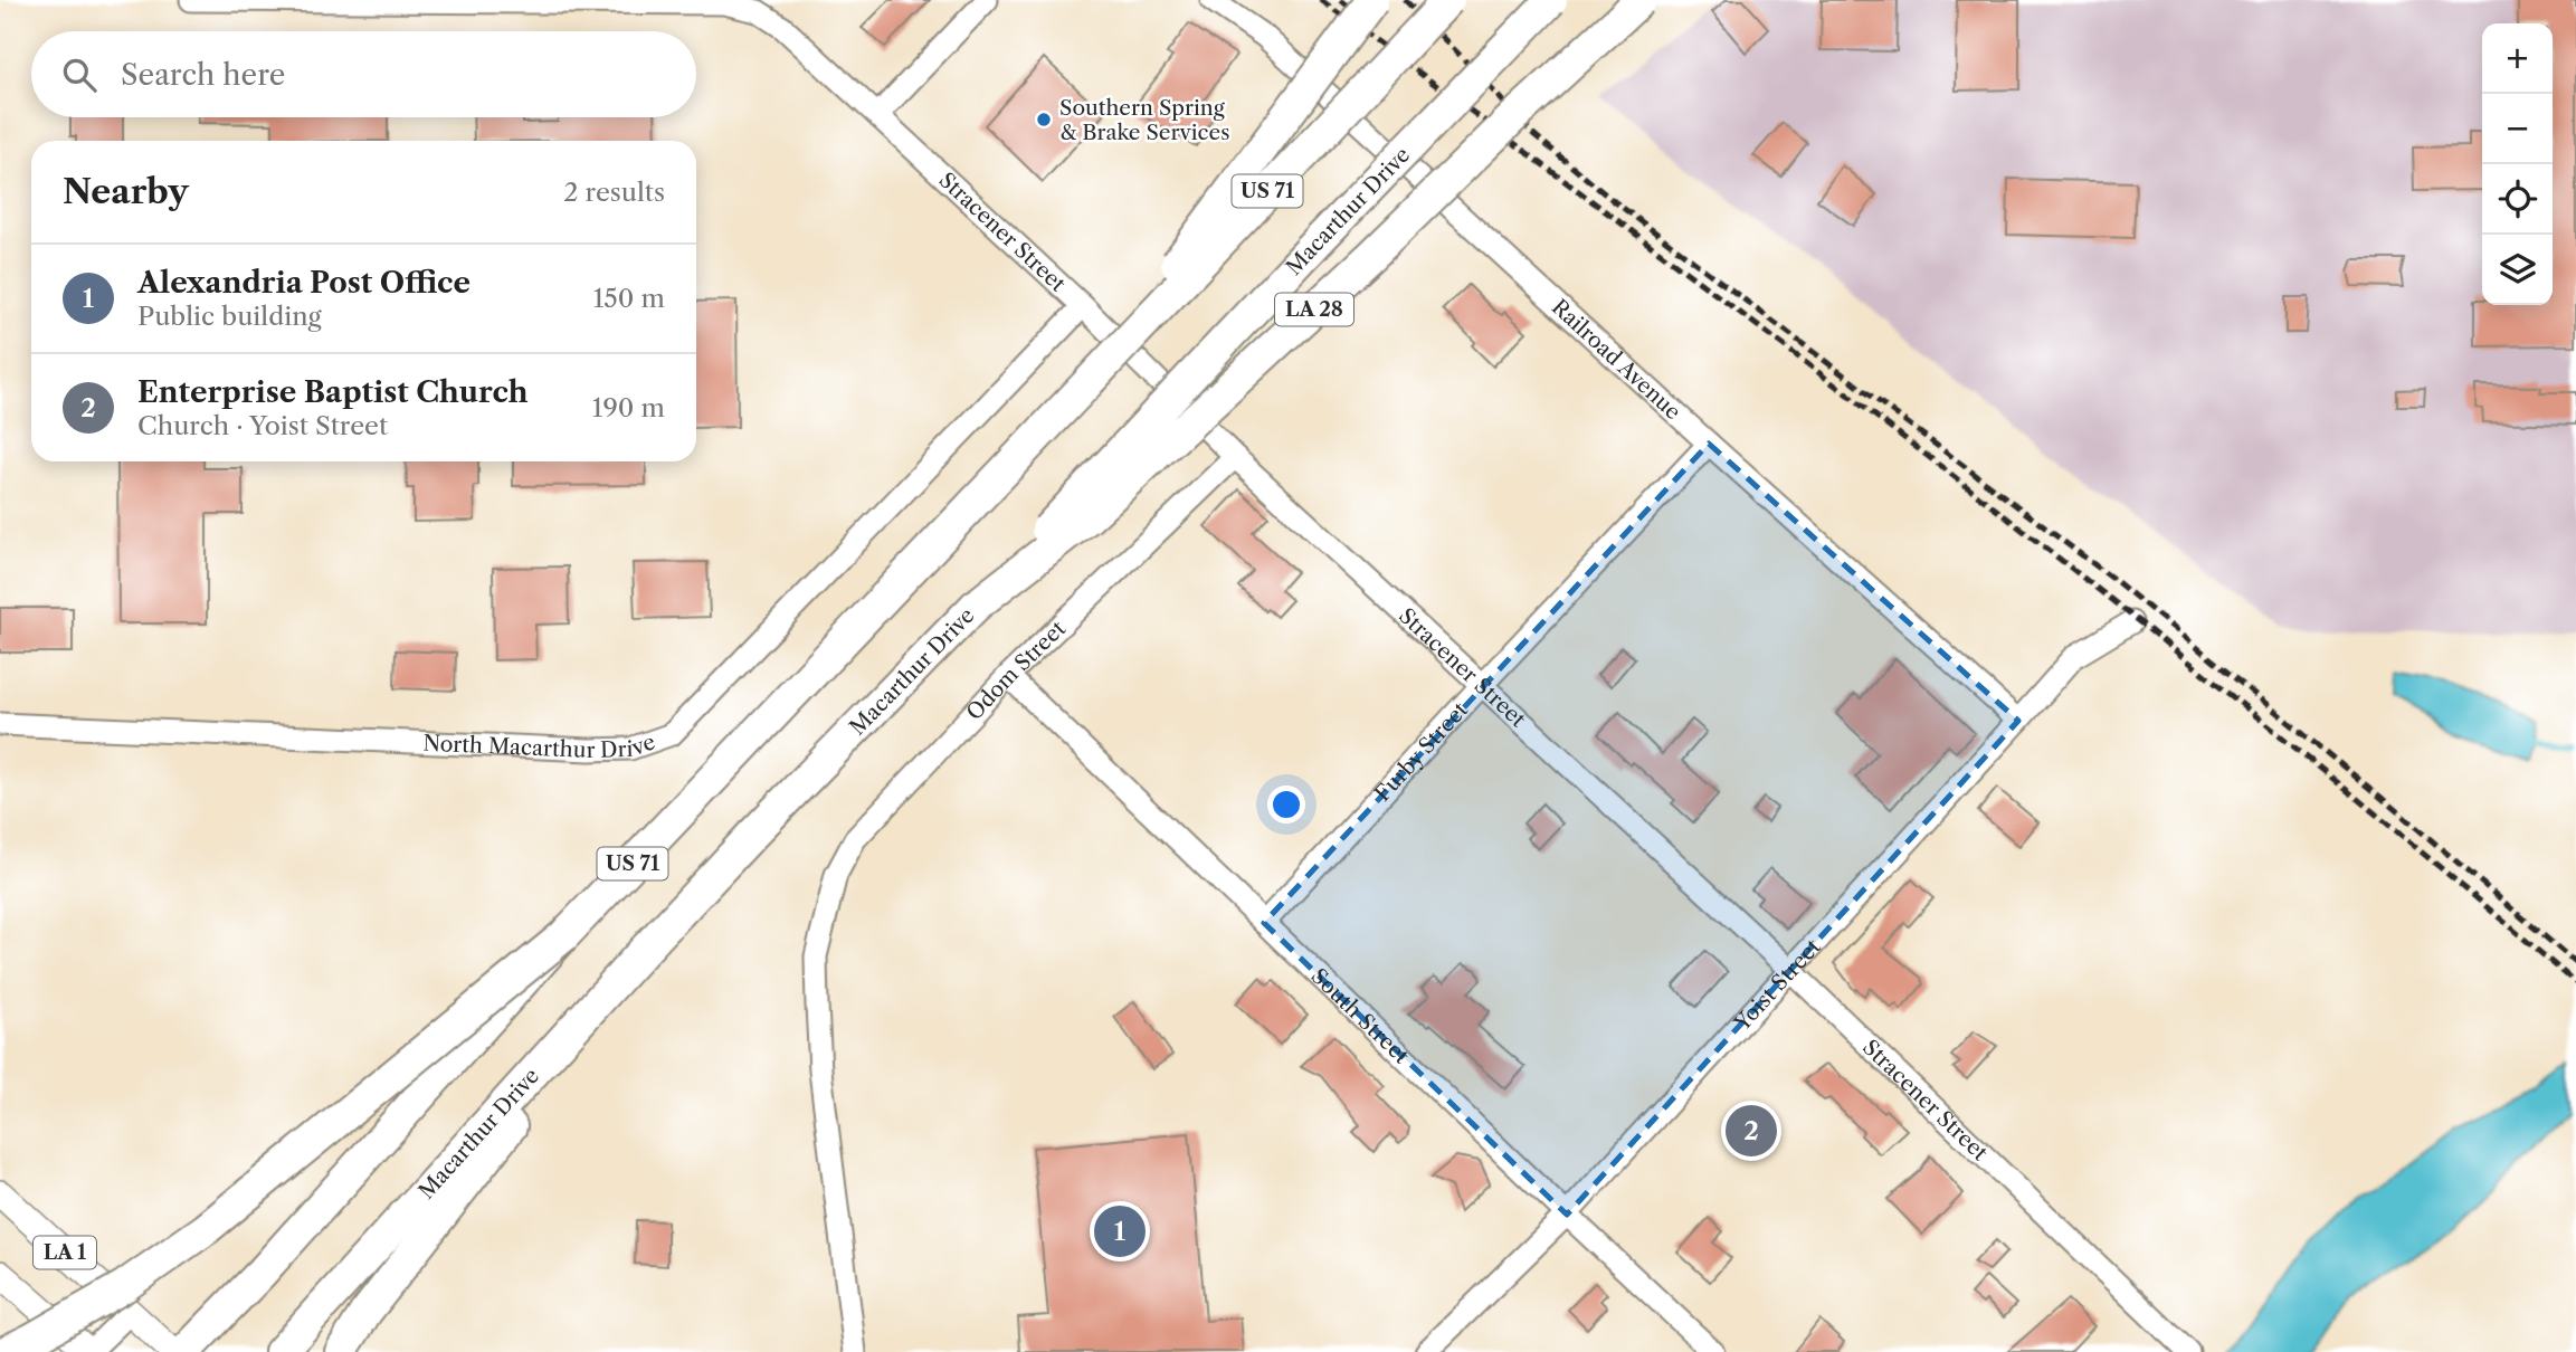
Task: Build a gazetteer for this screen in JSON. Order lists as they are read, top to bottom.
{
  "streets": {
    "highway": ["US 71", "Macarthur Drive", "LA 28"],
    "main road": ["LA 1"],
    "street": [
      "Stracener Street",
      "Railroad Avenue",
      "Odom Street",
      "North Macarthur Drive",
      "Furby Street",
      "Yoist Street",
      "South Street"
    ]
  },
  "crossings": [
    ["Macarthur Drive", "LA 28"],
    ["Stracener Street", "Odom Street"],
    ["Stracener Street", "North Macarthur Drive"],
    ["Stracener Street", "Furby Street"],
    ["Stracener Street", "Yoist Street"],
    ["Railroad Avenue", "Furby Street"],
    ["Railroad Avenue", "Yoist Street"],
    ["Odom Street", "South Street"],
    ["Furby Street", "South Street"],
    ["Yoist Street", "South Street"]
  ],
  "places": ["Southern Spring & Brake Services"],
  "page": {
    "map_buttons": ["+", "−"],
    "search": "Search here",
    "heading": ["Nearby", "2 results"],
    "list": [
      {
        "mark": "1",
        "name": "Alexandria Post Office",
        "note": "Public building",
        "value": "150 m"
      },
      {
        "mark": "2",
        "name": "Enterprise Baptist Church",
        "note": "Church · Yoist Street",
        "value": "190 m"
      }
    ],
    "pins": ["2", "1"]
  }
}
